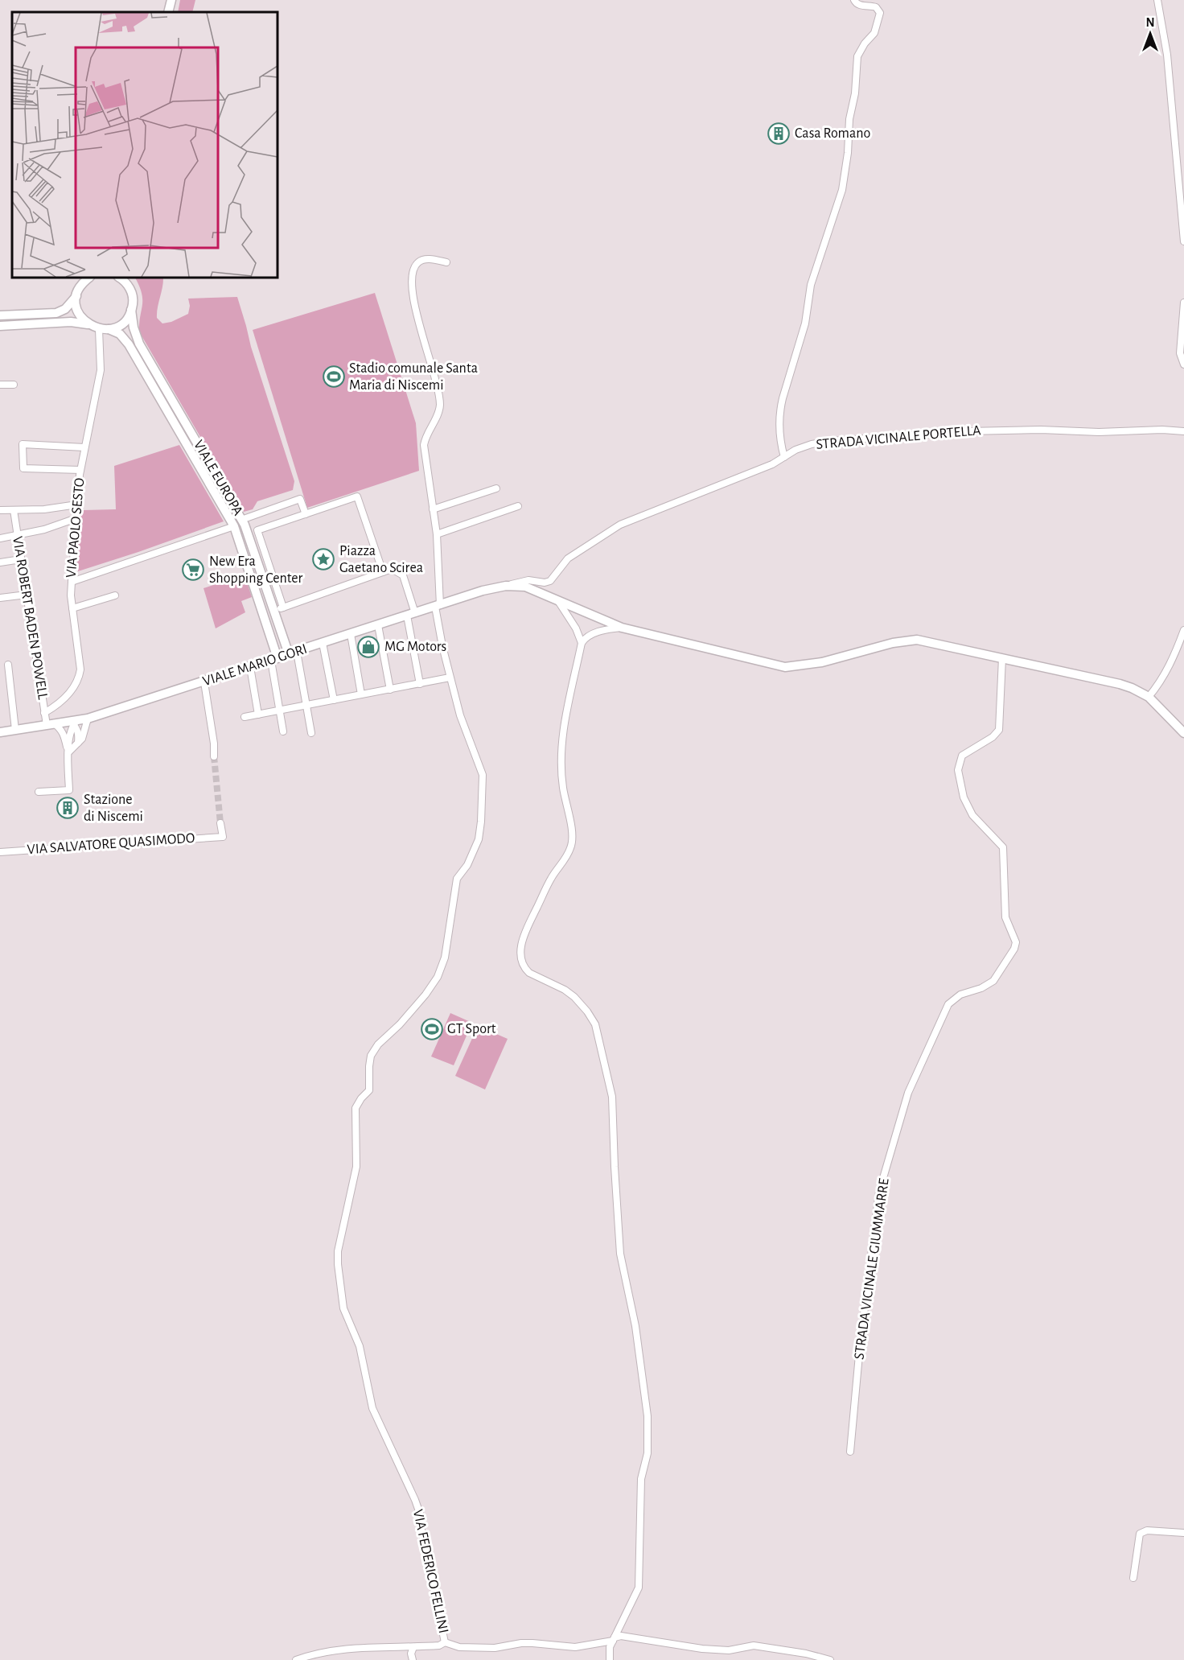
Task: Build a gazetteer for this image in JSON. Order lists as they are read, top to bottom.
{
  "streets": {
    "main road": ["VIALE EUROPA", "VIALE MARIO GORI"],
    "street": [
      "STRADA VICINALE PORTELLA",
      "VIA PAOLO SESTO",
      "VIA ROBERT BADEN POWELL",
      "VIA SALVATORE QUASIMODO",
      "STRADA VICINALE GIUMMARRE",
      "VIA FEDERICO FELLINI"
    ]
  },
  "crossings": [
    ["STRADA VICINALE PORTELLA", "VIALE MARIO GORI"],
    ["VIALE EUROPA", "VIALE MARIO GORI"],
    ["VIA PAOLO SESTO", "VIA ROBERT BADEN POWELL"],
    ["VIA ROBERT BADEN POWELL", "VIALE MARIO GORI"],
    ["VIALE MARIO GORI", "STRADA VICINALE GIUMMARRE"],
    ["VIALE MARIO GORI", "VIA FEDERICO FELLINI"]
  ],
  "places": {
    "building": ["Casa Romano", "Stazione di Niscemi"],
    "sports": ["Stadio comunale Santa Maria di Niscemi", "GT Sport"],
    "place": ["Piazza Gaetano Scirea"],
    "supermarket": ["New Era Shopping Center"],
    "shop": ["MG Motors"]
  },
  "north": "top"
}
